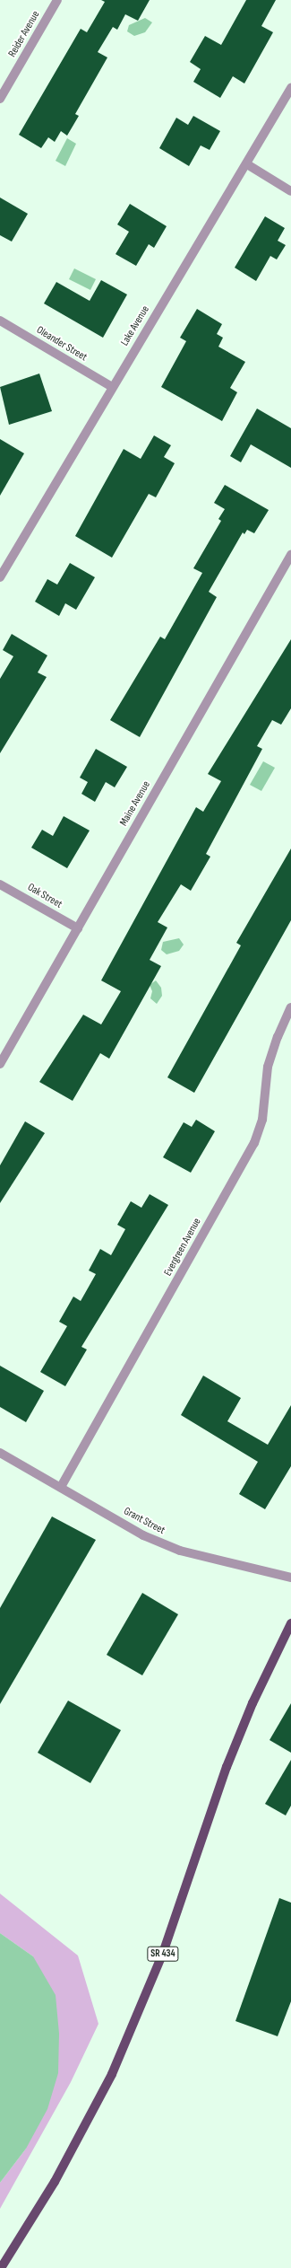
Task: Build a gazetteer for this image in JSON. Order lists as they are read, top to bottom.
{
  "streets": {
    "main road": ["SR 434"],
    "street": [
      "Reider Avenue",
      "Lake Avenue",
      "Oleander Street",
      "Maine Avenue",
      "Oak Street",
      "Evergreen Avenue",
      "Grant Street"
    ]
  },
  "crossings": [
    ["Lake Avenue", "Oleander Street"],
    ["Maine Avenue", "Oak Street"],
    ["Evergreen Avenue", "Grant Street"]
  ]
}
